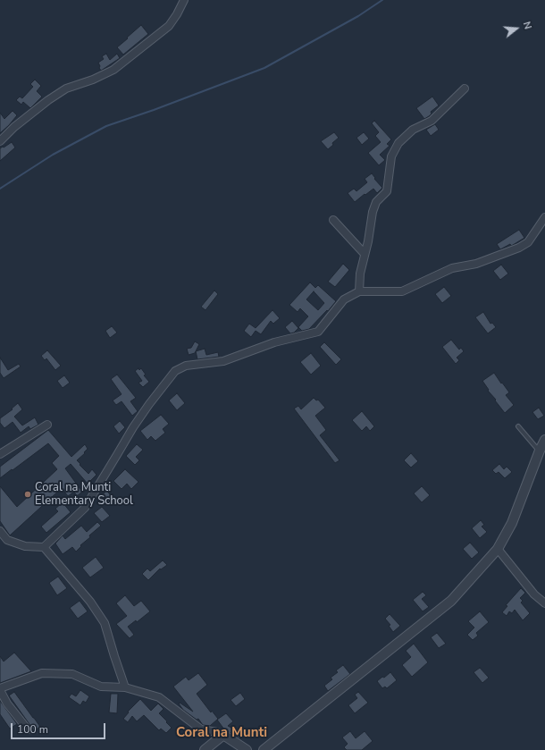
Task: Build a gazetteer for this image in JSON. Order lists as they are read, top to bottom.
{
  "districts": ["Coral na Munti"],
  "places": ["Coral na Munti Elementary School"],
  "scale_bar": "100 m",
  "north": "right"
}
